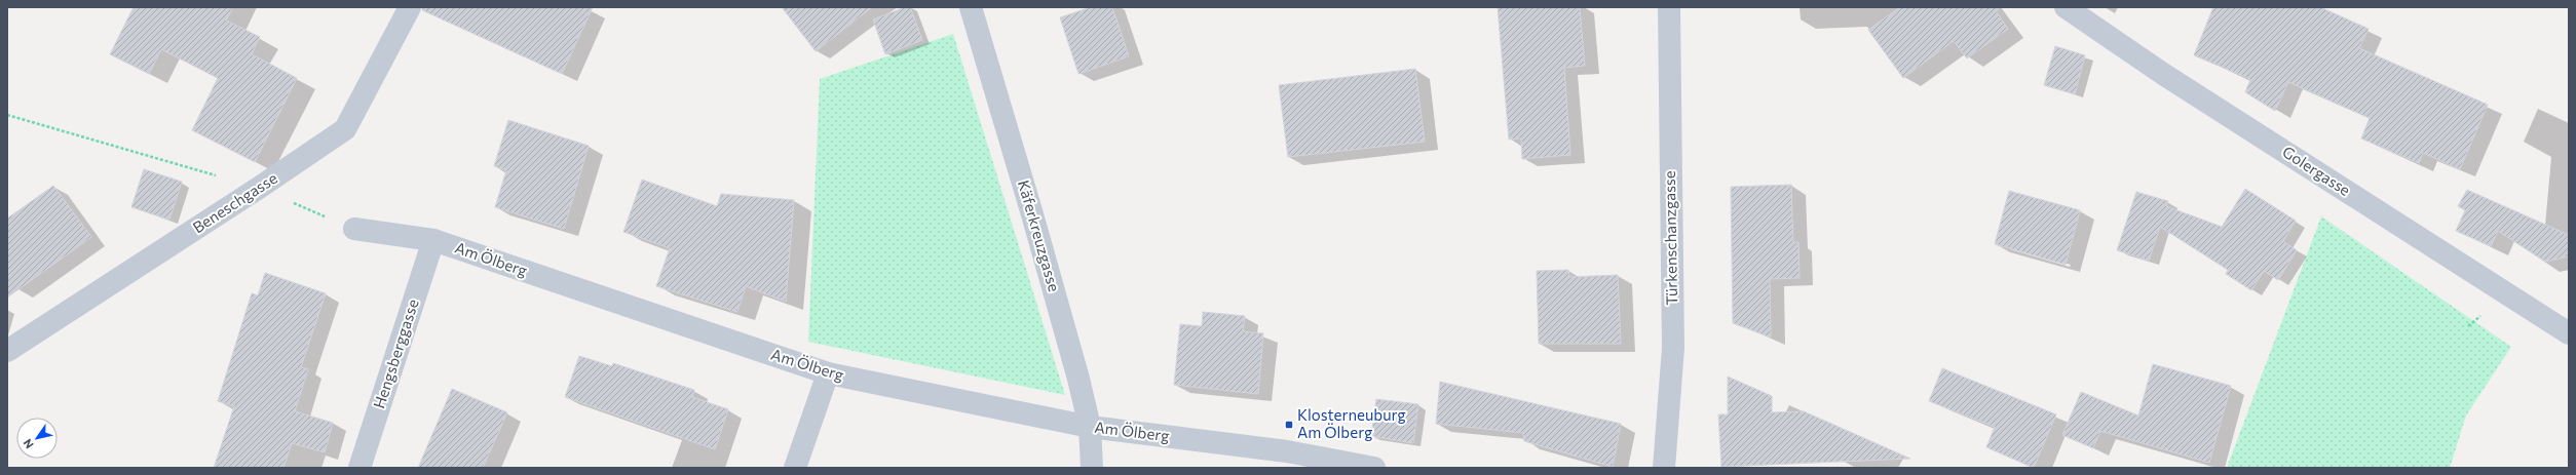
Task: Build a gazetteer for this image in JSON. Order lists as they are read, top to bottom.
{
  "streets": {
    "street": [
      "Golergasse",
      "Beneschgasse",
      "Käferkreuzgasse",
      "Türkenschanzgasse",
      "Am Ölberg",
      "Hengsberggasse"
    ]
  },
  "crossings": [
    ["Käferkreuzgasse", "Am Ölberg"],
    ["Am Ölberg", "Hengsberggasse"]
  ],
  "places": {
    "transit": ["Klosterneuburg Am Ölberg"]
  },
  "north": "bottom left"
}
